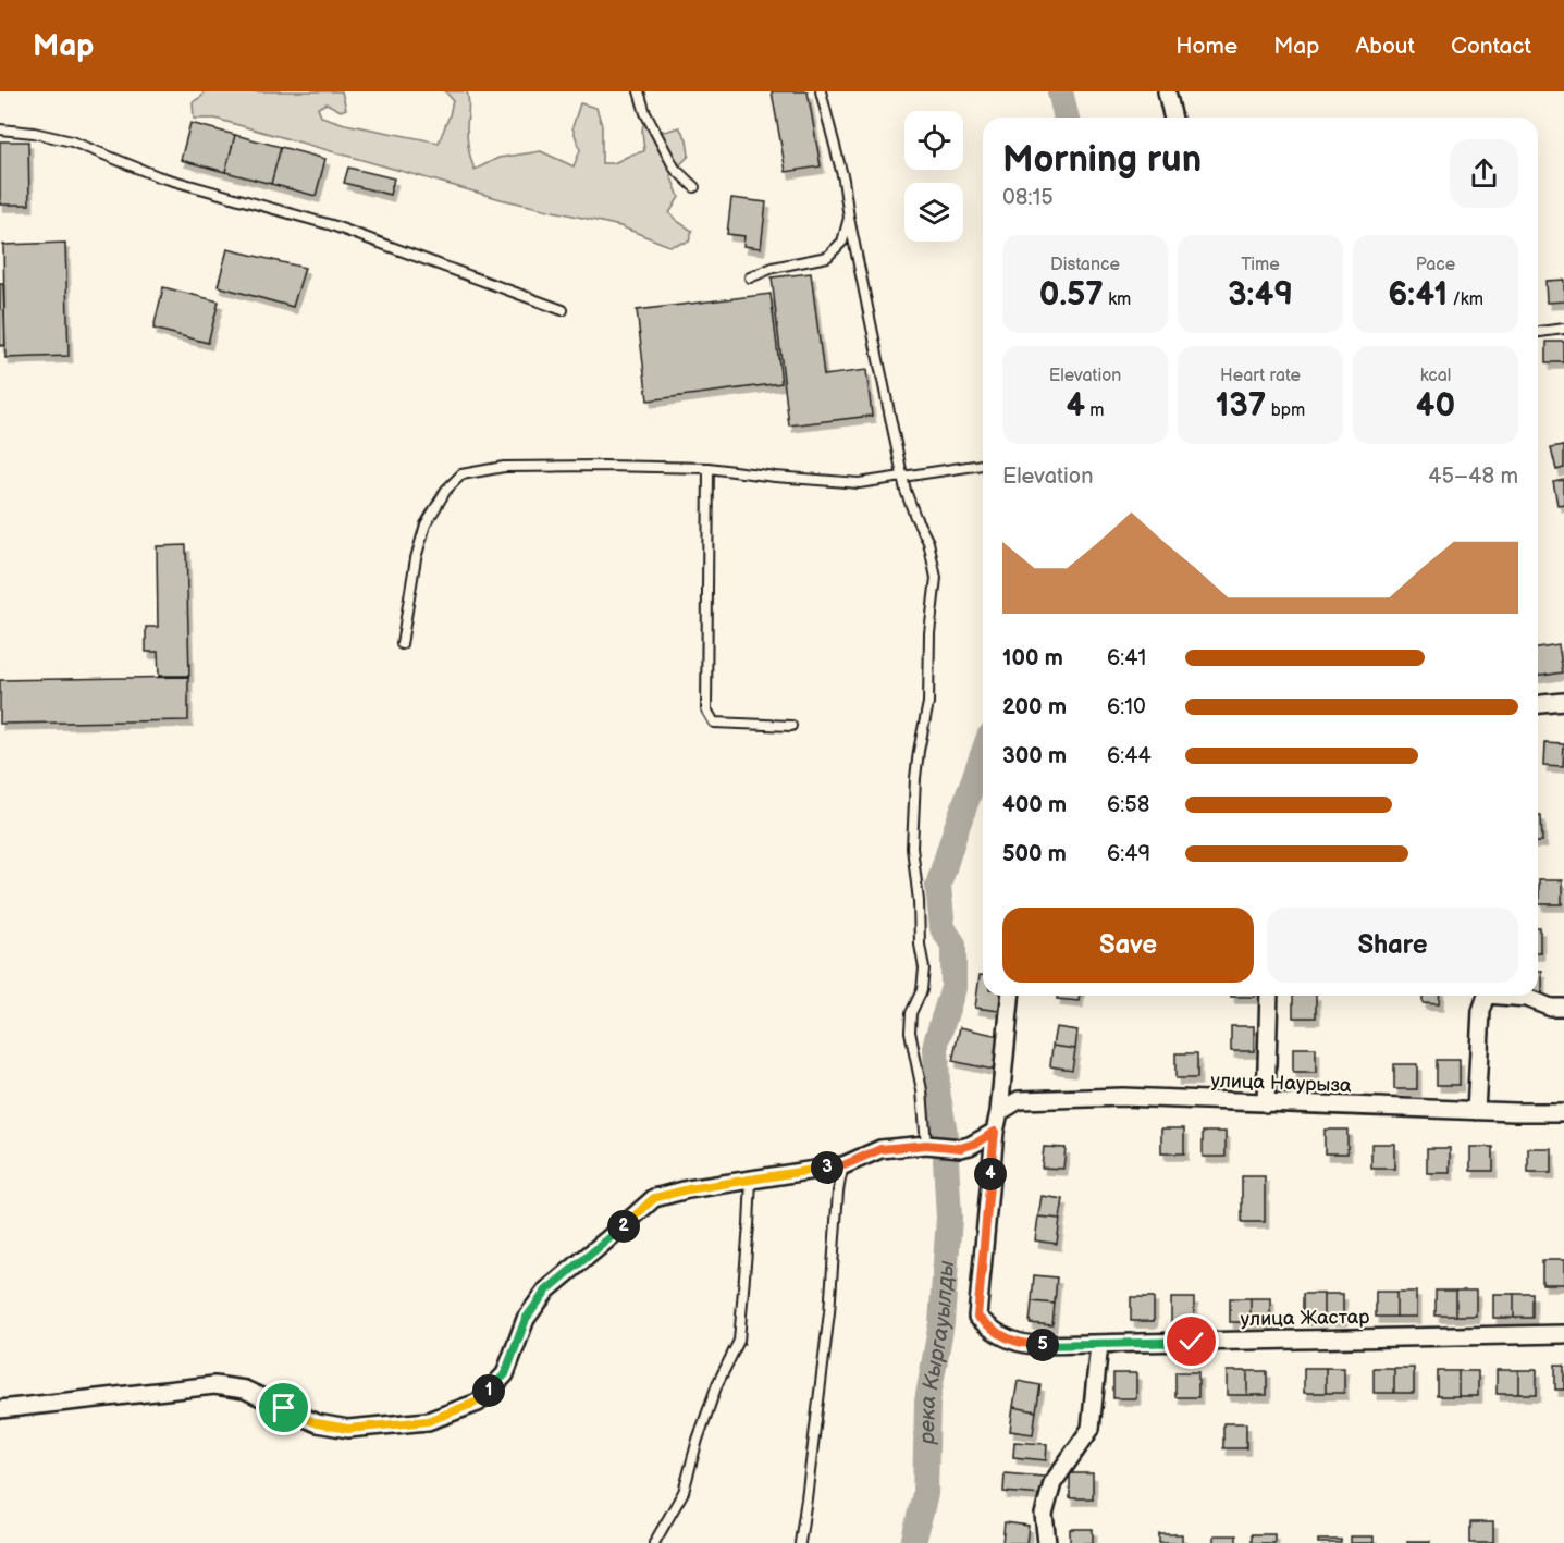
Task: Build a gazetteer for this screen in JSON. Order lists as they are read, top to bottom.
{
  "streets": {
    "street": ["улица Наурыза", "улица Жастар"]
  },
  "water": ["река Кыргауылды"],
  "page": {
    "header": "Map",
    "nav": [
      "Home",
      "Map",
      "About",
      "Contact"
    ],
    "heading": ["Morning run", "08:15"],
    "stats": [
      ["Distance", "0.57 km"],
      ["Time", "3:49"],
      ["Pace", "6:41 /km"],
      ["Elevation", "4 m"],
      ["Heart rate", "137 bpm"],
      ["kcal", "40"]
    ],
    "chart": ["Elevation", "45–48 m"],
    "list": [
      {
        "name": "100 m",
        "note": "6:41"
      },
      {
        "name": "200 m",
        "note": "6:10"
      },
      {
        "name": "300 m",
        "note": "6:44"
      },
      {
        "name": "400 m",
        "note": "6:58"
      },
      {
        "name": "500 m",
        "note": "6:49"
      }
    ],
    "buttons": ["Save", "Share"],
    "pins": [
      "3",
      "4",
      "2",
      "5",
      "1"
    ]
  }
}
